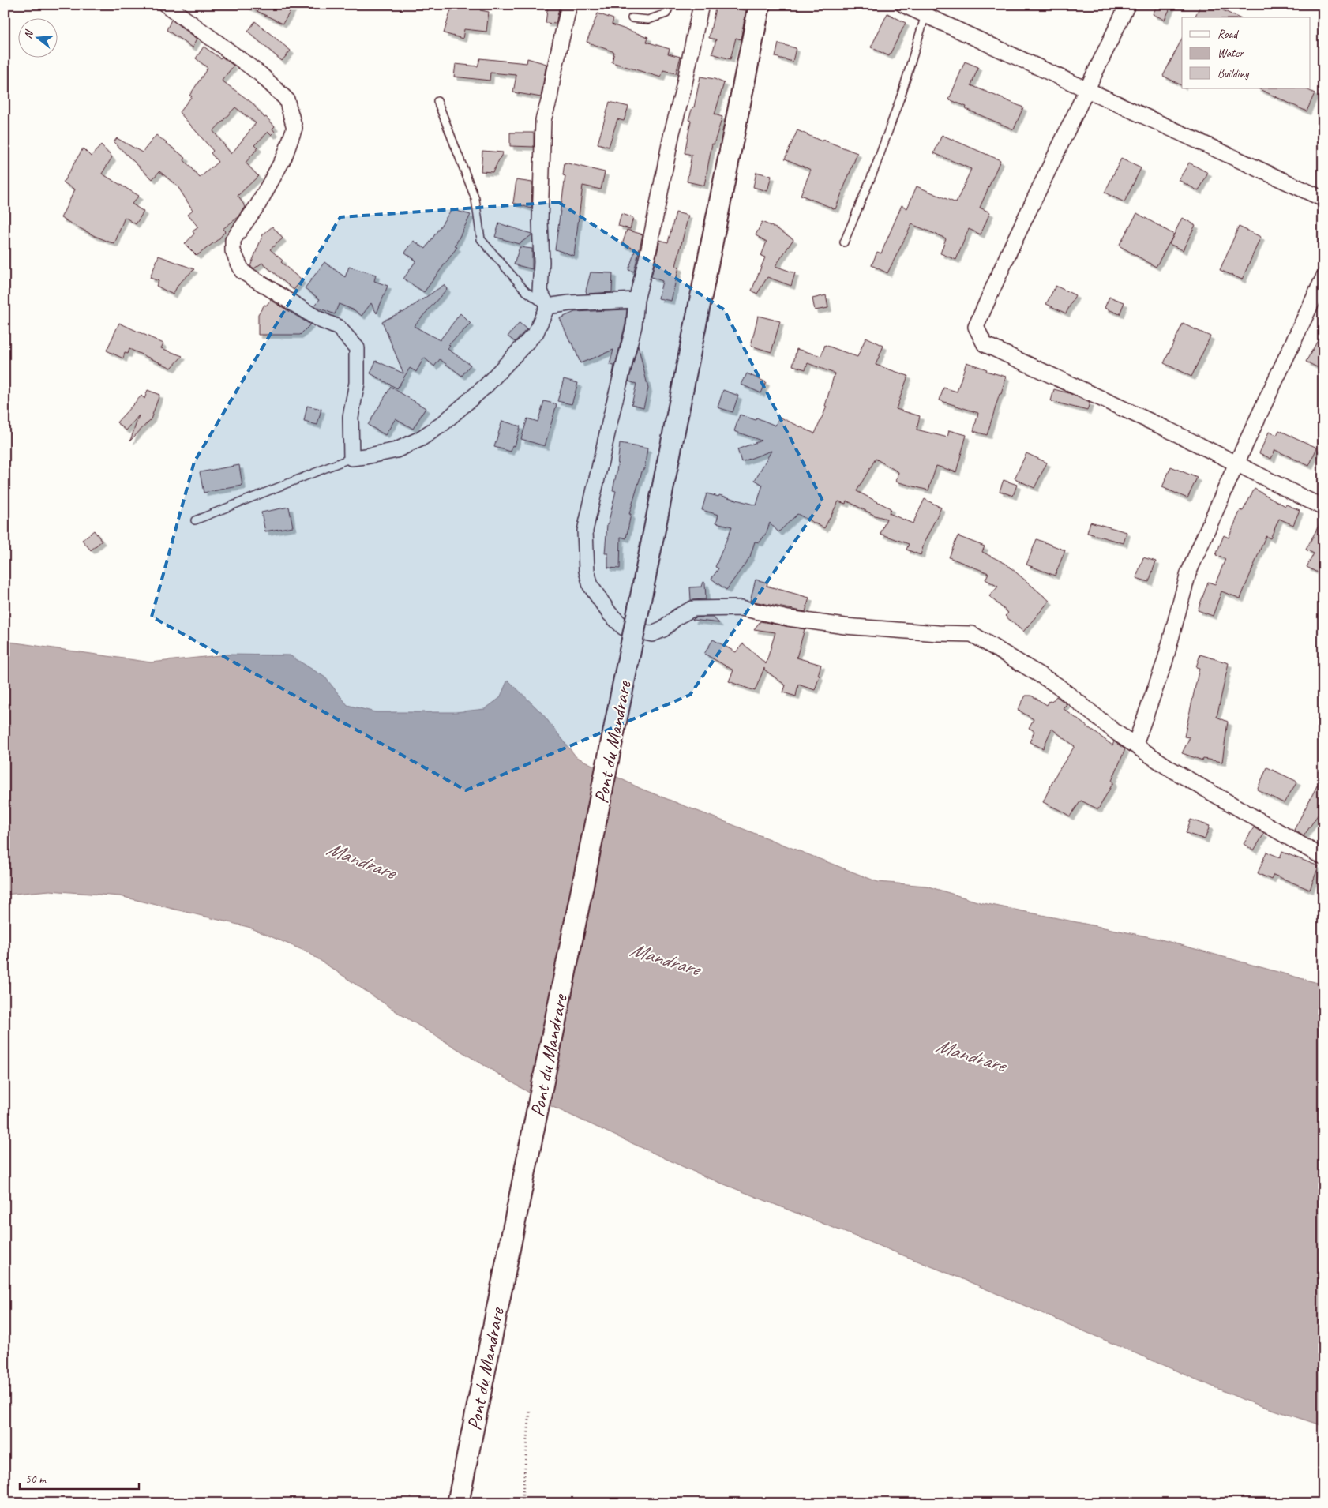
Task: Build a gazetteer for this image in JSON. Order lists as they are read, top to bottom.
{
  "streets": {
    "main road": ["Pont du Mandrare"]
  },
  "water": ["Mandrare"],
  "legend": ["Road", "Water", "Building"],
  "scale_bar": "50 m",
  "north": "left"
}
